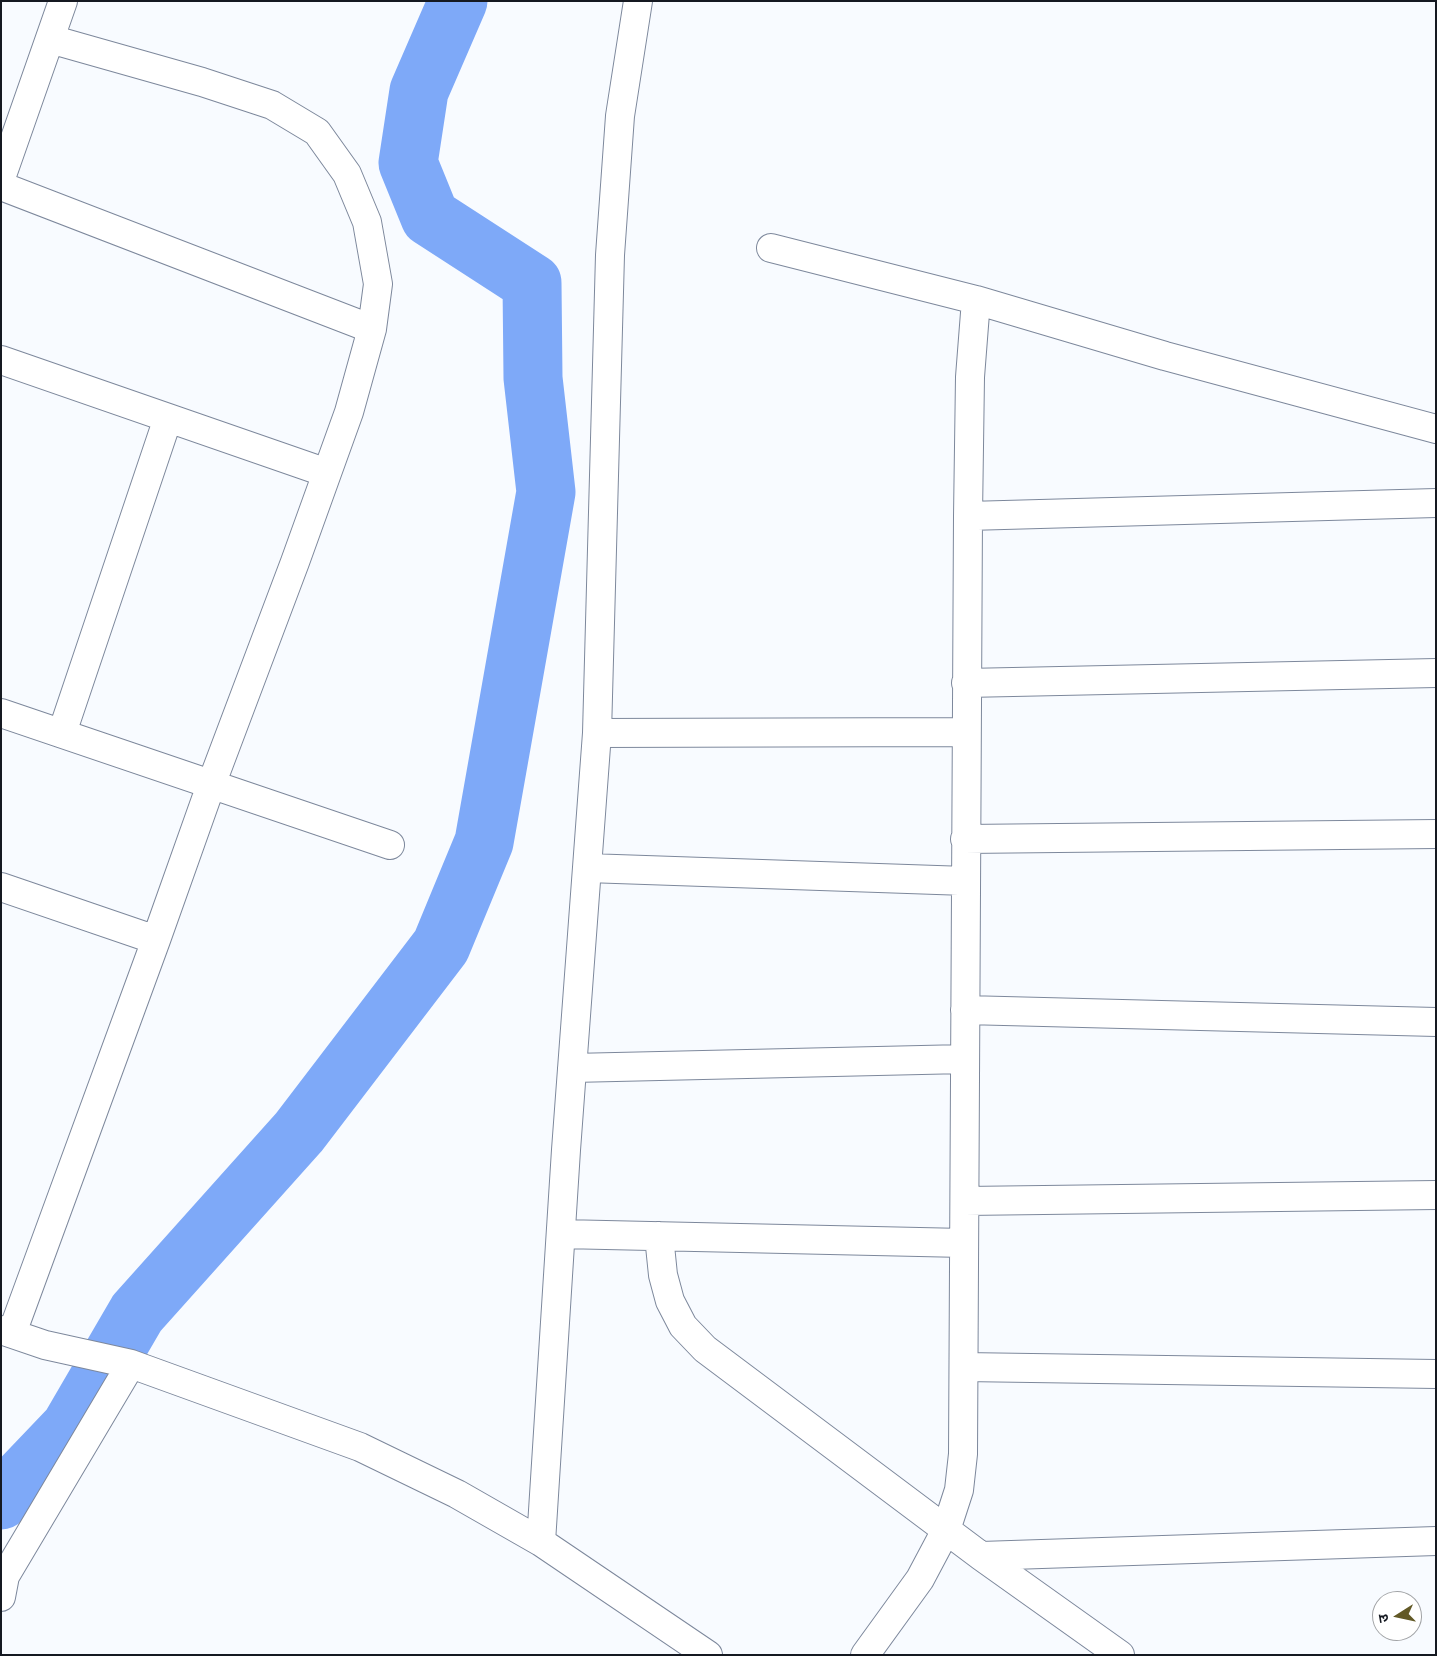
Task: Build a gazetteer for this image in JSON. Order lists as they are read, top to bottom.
{
  "north": "left"
}
